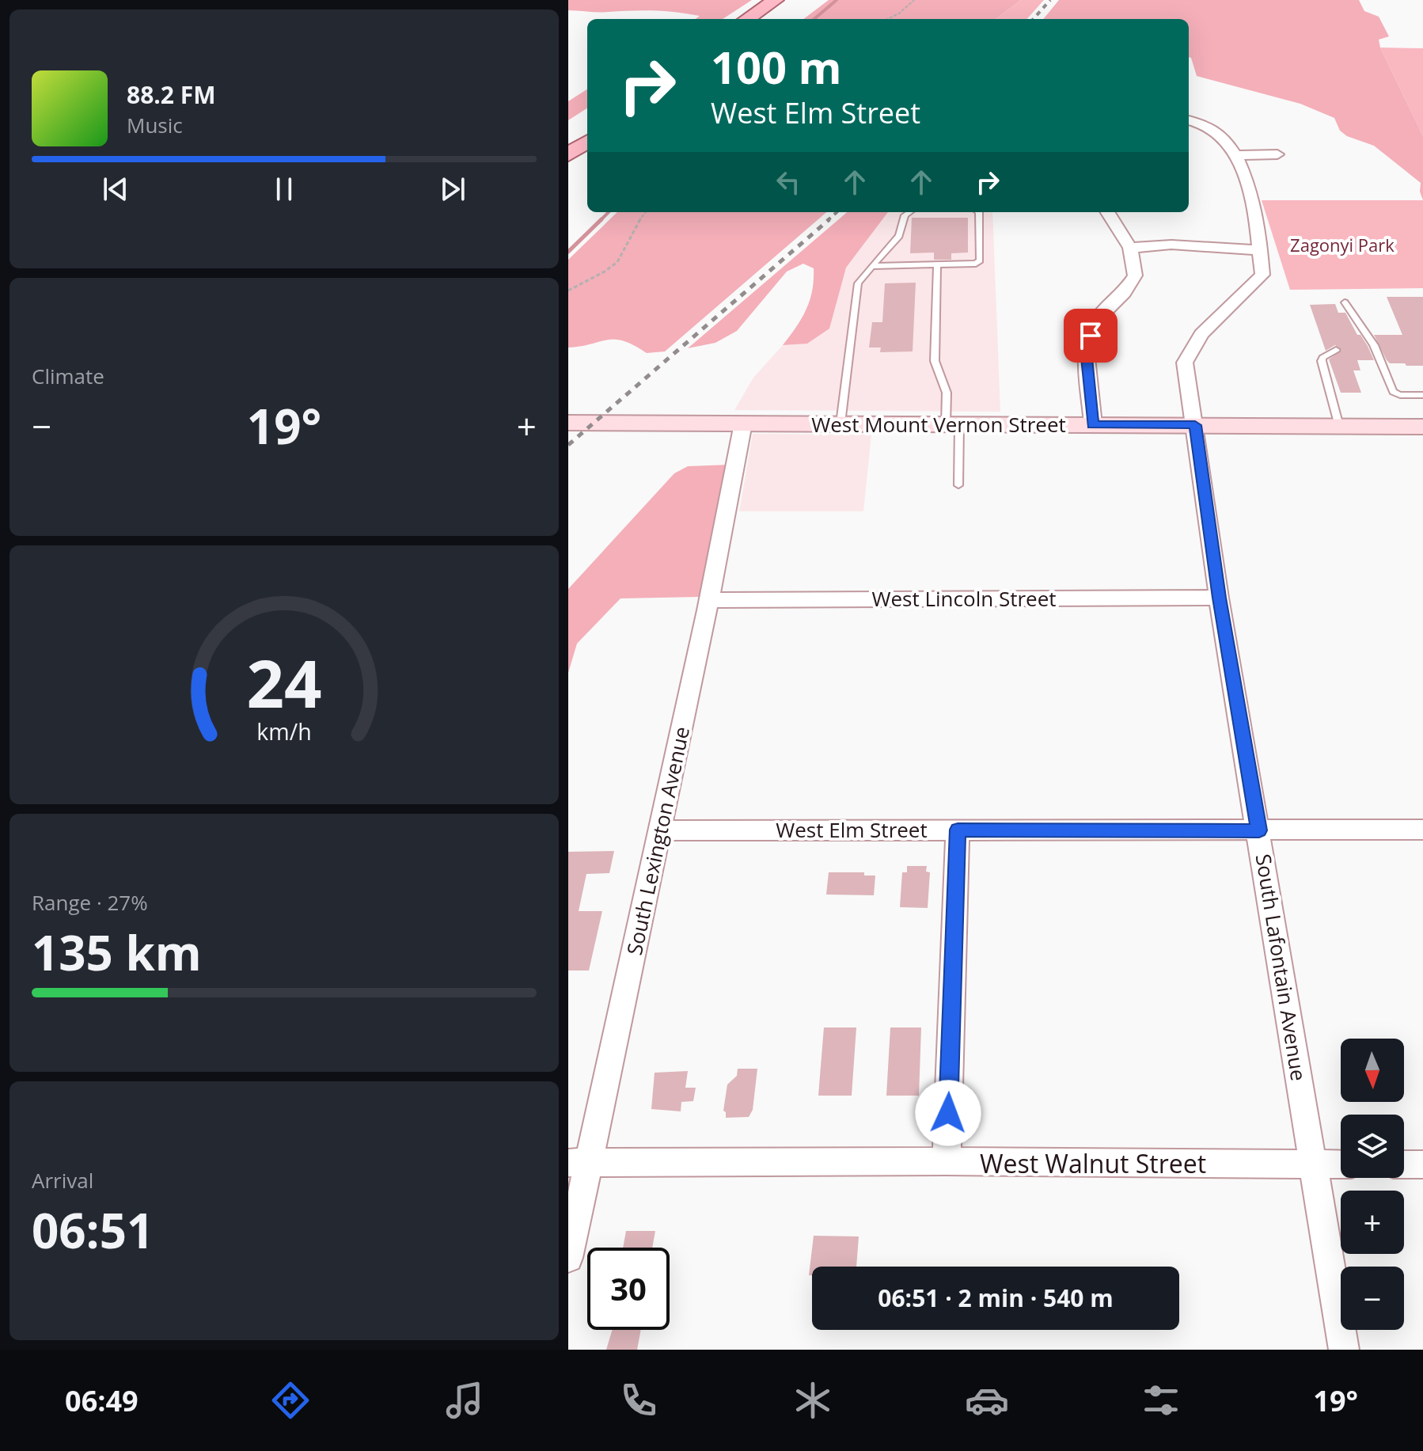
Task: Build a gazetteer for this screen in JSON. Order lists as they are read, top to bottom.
{
  "streets": {
    "street": [
      "West Mount Vernon Street",
      "West Lincoln Street",
      "West Elm Street",
      "South Lexington Avenue",
      "South Lafontain Avenue",
      "West Walnut Street"
    ]
  },
  "crossings": [
    ["West Mount Vernon Street", "South Lexington Avenue"],
    ["West Mount Vernon Street", "South Lafontain Avenue"],
    ["West Lincoln Street", "South Lexington Avenue"],
    ["West Lincoln Street", "South Lafontain Avenue"],
    ["West Elm Street", "South Lexington Avenue"],
    ["West Elm Street", "South Lafontain Avenue"],
    ["South Lexington Avenue", "West Walnut Street"],
    ["South Lafontain Avenue", "West Walnut Street"]
  ],
  "parks": ["Zagonyi Park"],
  "north": "bottom",
  "page": {
    "turn": ["100 m", "West Elm Street"],
    "song": ["88.2 FM", "Music"],
    "tile": [
      "Climate",
      ["Range · 27%", "135 km"],
      ["Arrival", "06:51"]
    ],
    "heat": ["−", "19°", "+"],
    "map_buttons": ["+", "−"],
    "limit": "30",
    "trip": "06:51 · 2 min · 540 m",
    "tabs": ["06:49", "19°"],
    "gauge": ["24", "km/h"]
  }
}
